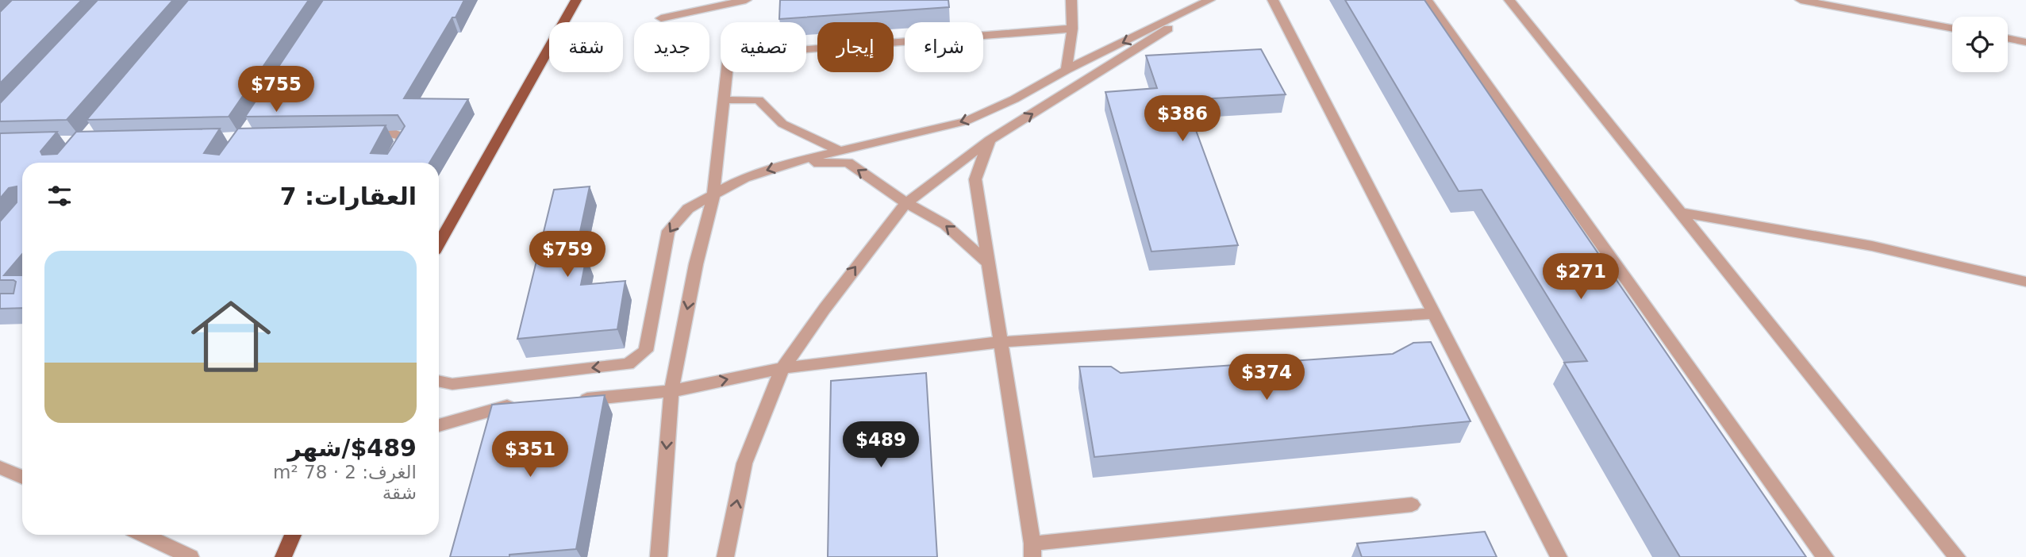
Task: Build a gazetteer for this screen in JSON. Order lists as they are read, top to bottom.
{
  "page": {
    "chip": [
      "شراء",
      "إيجار",
      "تصفية",
      "جديد",
      "شقة"
    ],
    "price": [
      "$755",
      "$386",
      "$759",
      "$271",
      "$374",
      "$489",
      "$351"
    ],
    "heading": "العقارات: 7",
    "list": [
      {
        "name": "$489/شهر",
        "note": "الغرف: 2 · 78 m² · شقة"
      }
    ]
  }
}
